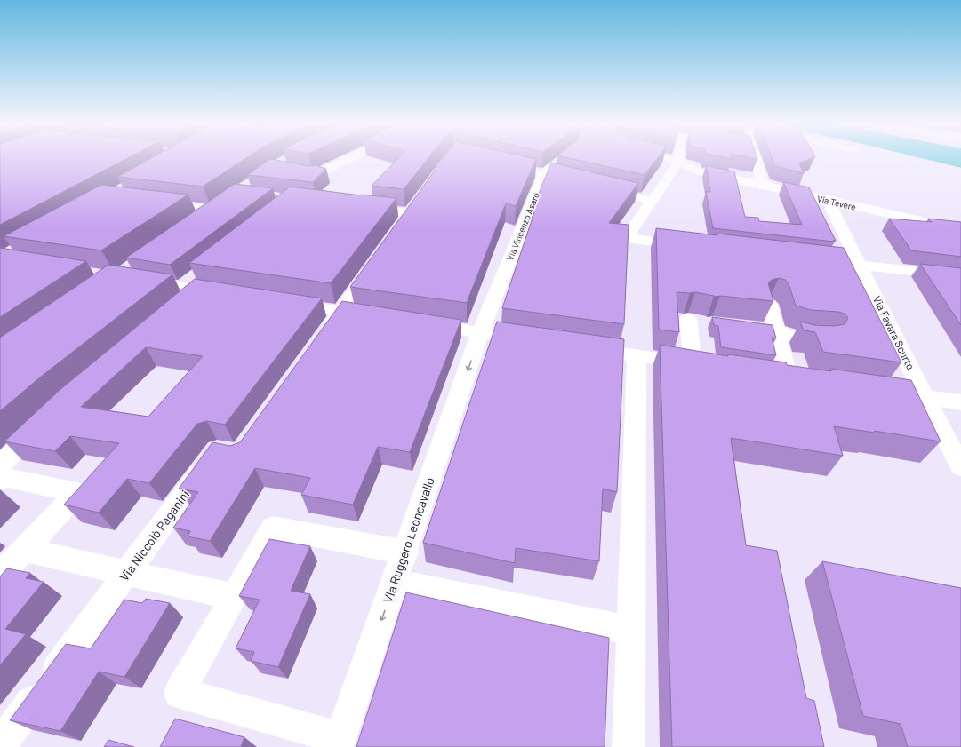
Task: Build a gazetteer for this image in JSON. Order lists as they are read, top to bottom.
{
  "streets": {
    "street": [
      "Via Tevere",
      "Via Vincenzo Asaro",
      "Via Favara Scurto",
      "Via Niccolò Paganini",
      "Via Ruggero Leoncavallo"
    ]
  },
  "crossings": [
    ["Via Tevere", "Via Favara Scurto"],
    ["Via Vincenzo Asaro", "Via Ruggero Leoncavallo"]
  ],
  "one_way": ["Via Ruggero Leoncavallo"]
}
